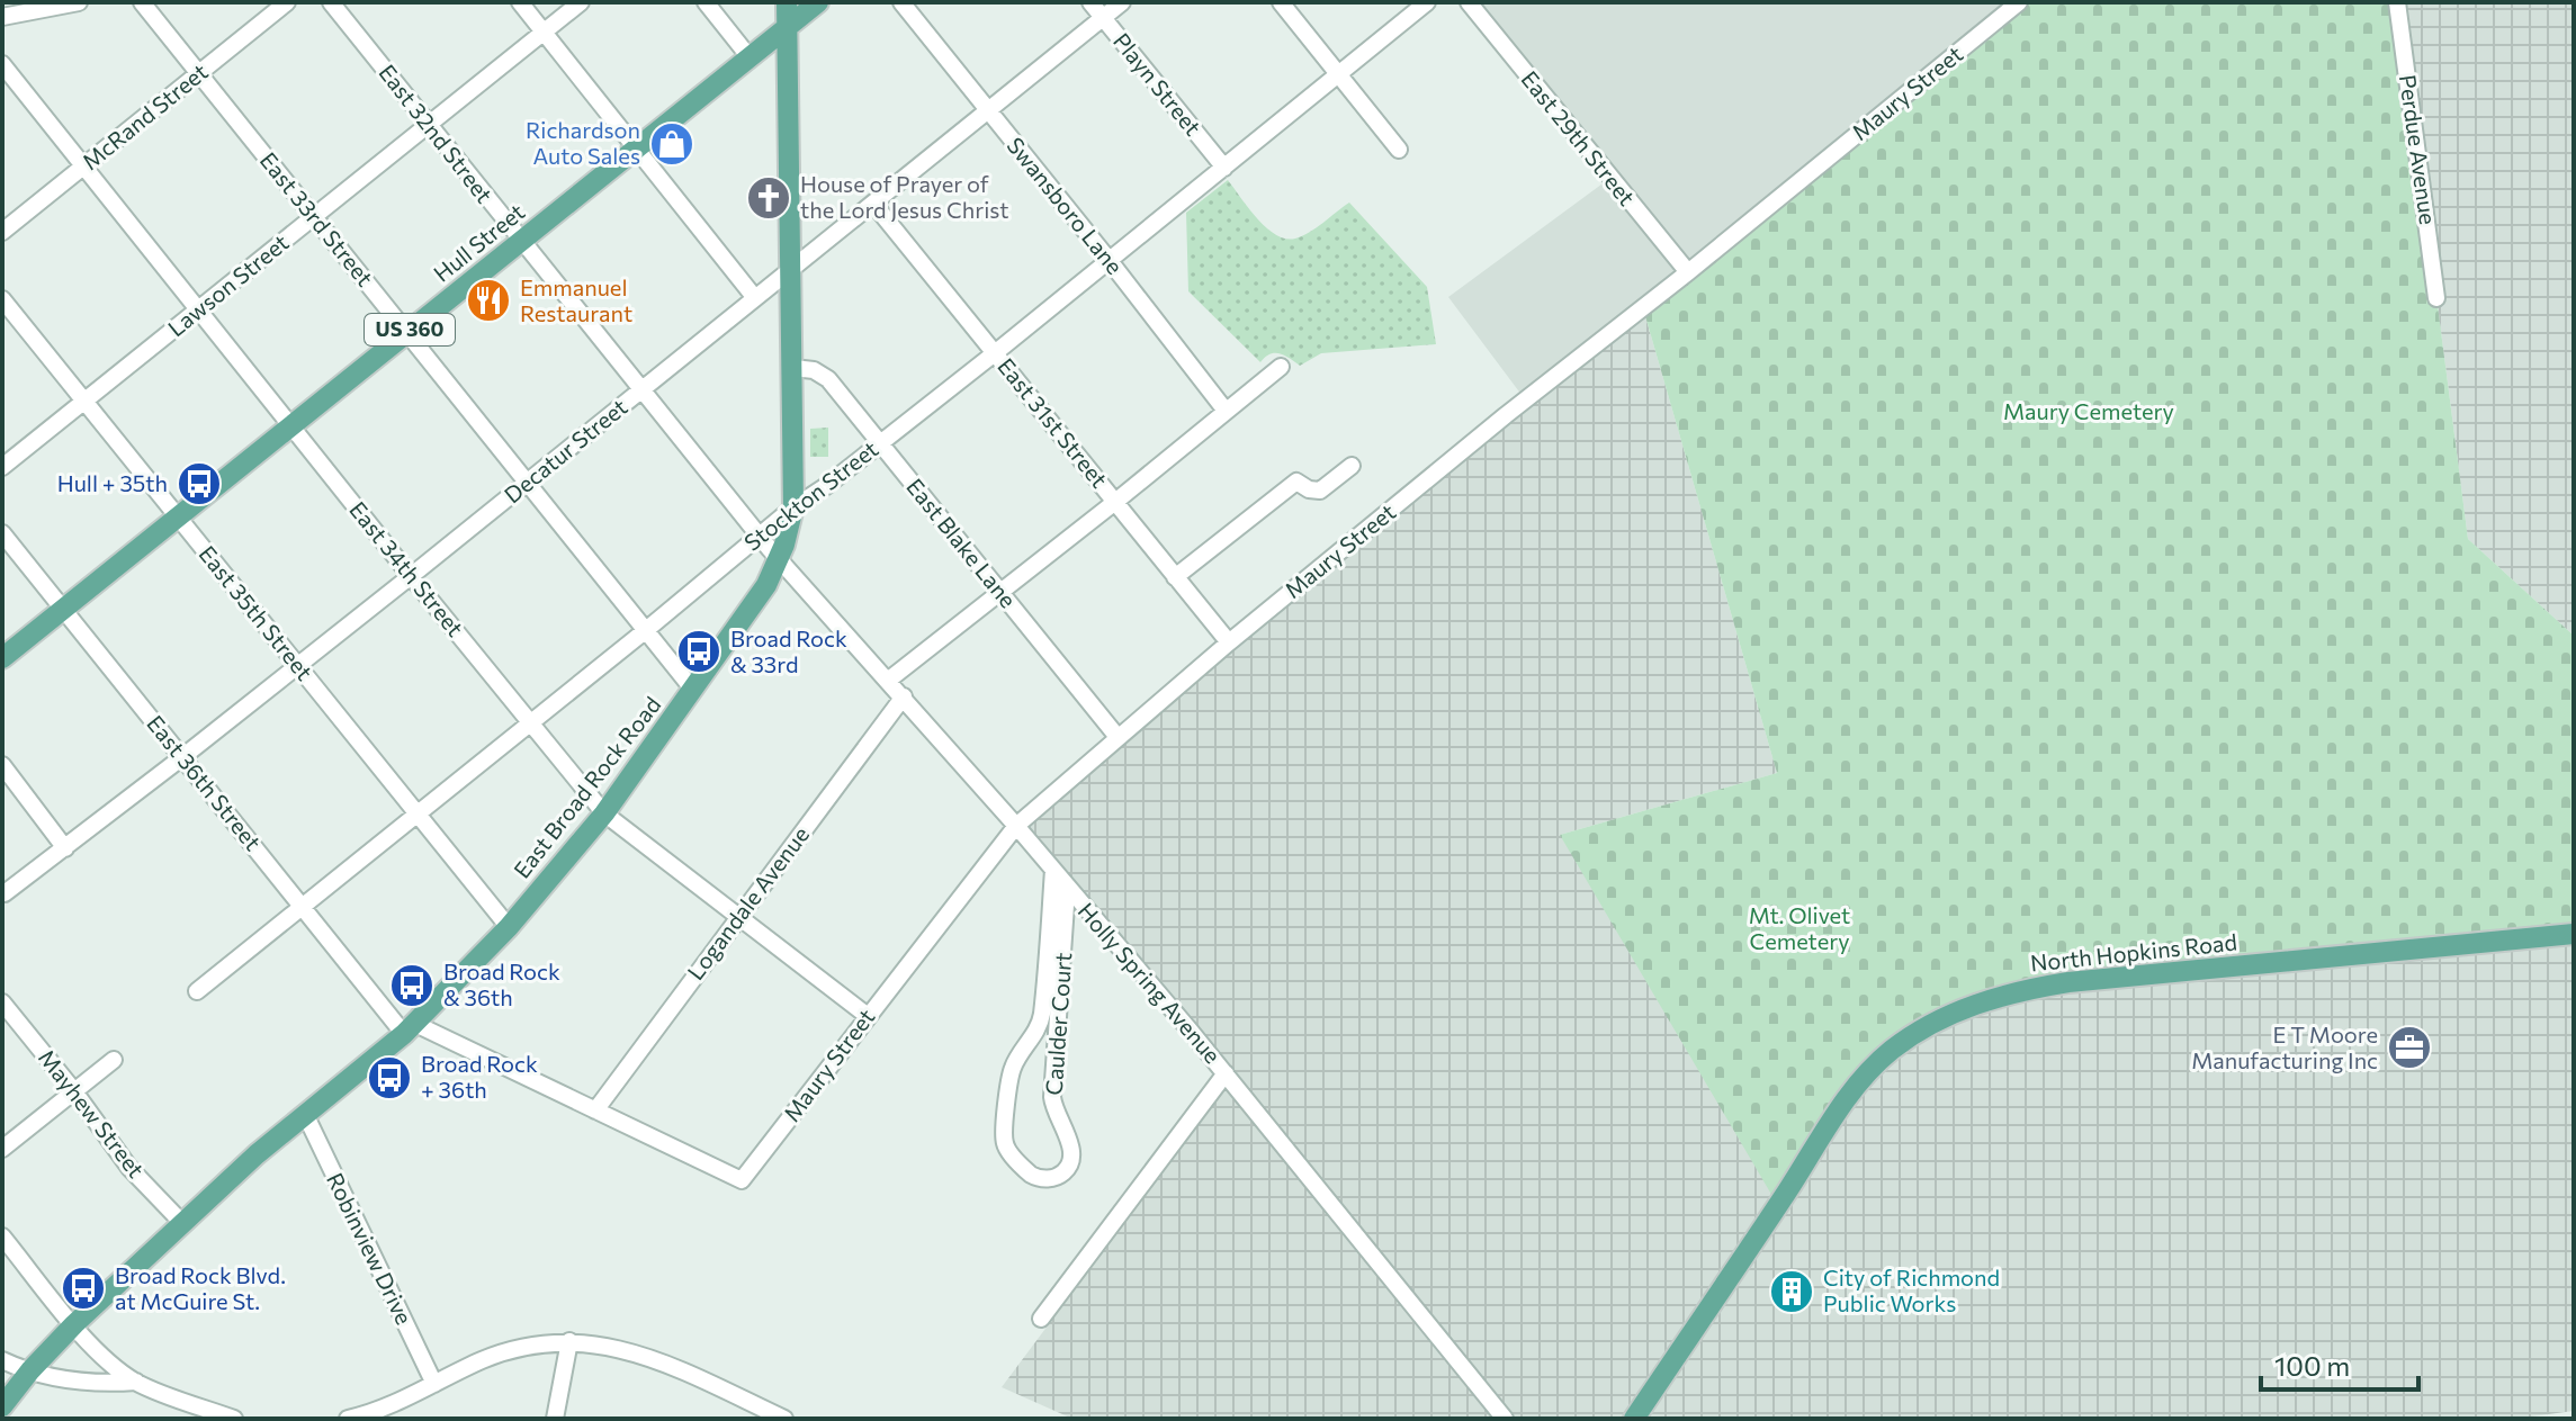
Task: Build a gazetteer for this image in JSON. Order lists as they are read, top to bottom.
{
  "streets": {
    "main road": [
      "Hull Street",
      "US 360",
      "East Broad Rock Road",
      "North Hopkins Road"
    ],
    "street": [
      "Playn Street",
      "Maury Street",
      "McRand Street",
      "East 32nd Street",
      "East 29th Street",
      "Perdue Avenue",
      "Swansboro Lane",
      "East 33rd Street",
      "Lawson Street",
      "East 31st Street",
      "Decatur Street",
      "Stockton Street",
      "East Blake Lane",
      "East 34th Street",
      "East 35th Street",
      "East 36th Street",
      "Logandale Avenue",
      "Holly Spring Avenue",
      "Caulder Court",
      "Mayhew Street",
      "Robinview Drive"
    ]
  },
  "crossings": [
    ["Playn Street", "Decatur Street"],
    ["Playn Street", "Stockton Street"],
    ["Maury Street", "East 29th Street"],
    ["Maury Street", "East 31st Street"],
    ["Maury Street", "East Blake Lane"],
    ["Maury Street", "East 34th Street"],
    ["Maury Street", "East 36th Street"],
    ["Maury Street", "Holly Spring Avenue"],
    ["McRand Street", "East 33rd Street"],
    ["McRand Street", "East 34th Street"],
    ["East 32nd Street", "Hull Street"],
    ["East 32nd Street", "Lawson Street"],
    ["East 32nd Street", "Decatur Street"],
    ["East 32nd Street", "Stockton Street"],
    ["East 32nd Street", "East Broad Rock Road"],
    ["East 32nd Street", "Holly Spring Avenue"],
    ["Swansboro Lane", "Decatur Street"],
    ["Swansboro Lane", "Stockton Street"],
    ["East 33rd Street", "Hull Street"],
    ["East 33rd Street", "Lawson Street"],
    ["East 33rd Street", "Decatur Street"],
    ["East 33rd Street", "Stockton Street"],
    ["East 33rd Street", "East Broad Rock Road"],
    ["Hull Street", "East 34th Street"],
    ["Hull Street", "East 35th Street"],
    ["Hull Street", "East 36th Street"],
    ["Hull Street", "East Broad Rock Road"],
    ["Lawson Street", "East 34th Street"],
    ["Lawson Street", "East 35th Street"],
    ["East 31st Street", "Decatur Street"],
    ["East 31st Street", "Stockton Street"],
    ["Decatur Street", "East 34th Street"],
    ["Decatur Street", "East 35th Street"],
    ["Decatur Street", "East 36th Street"],
    ["Decatur Street", "East Broad Rock Road"],
    ["Stockton Street", "East Blake Lane"],
    ["Stockton Street", "East 34th Street"],
    ["Stockton Street", "East 35th Street"],
    ["Stockton Street", "East 36th Street"],
    ["Stockton Street", "East Broad Rock Road"],
    ["East Blake Lane", "East Broad Rock Road"],
    ["East 34th Street", "East Broad Rock Road"],
    ["East 34th Street", "Logandale Avenue"],
    ["East 35th Street", "East Broad Rock Road"],
    ["East 36th Street", "East Broad Rock Road"],
    ["East 36th Street", "Logandale Avenue"],
    ["East Broad Rock Road", "Holly Spring Avenue"],
    ["East Broad Rock Road", "Mayhew Street"],
    ["East Broad Rock Road", "Robinview Drive"],
    ["Logandale Avenue", "Holly Spring Avenue"],
    ["Holly Spring Avenue", "Caulder Court"]
  ],
  "parks": ["Maury Cemetery", "Mt. Olivet Cemetery"],
  "places": {
    "shop": ["Richardson Auto Sales"],
    "church": ["House of Prayer of the Lord Jesus Christ"],
    "restaurant": ["Emmanuel Restaurant"],
    "bus stop": [
      "Hull + 35th",
      "Broad Rock & 33rd",
      "Broad Rock & 36th",
      "Broad Rock + 36th",
      "Broad Rock Blvd. at McGuire St."
    ],
    "office": ["E T Moore Manufacturing Inc"],
    "building": ["City of Richmond Public Works"]
  },
  "scale_bar": "100 m"
}
